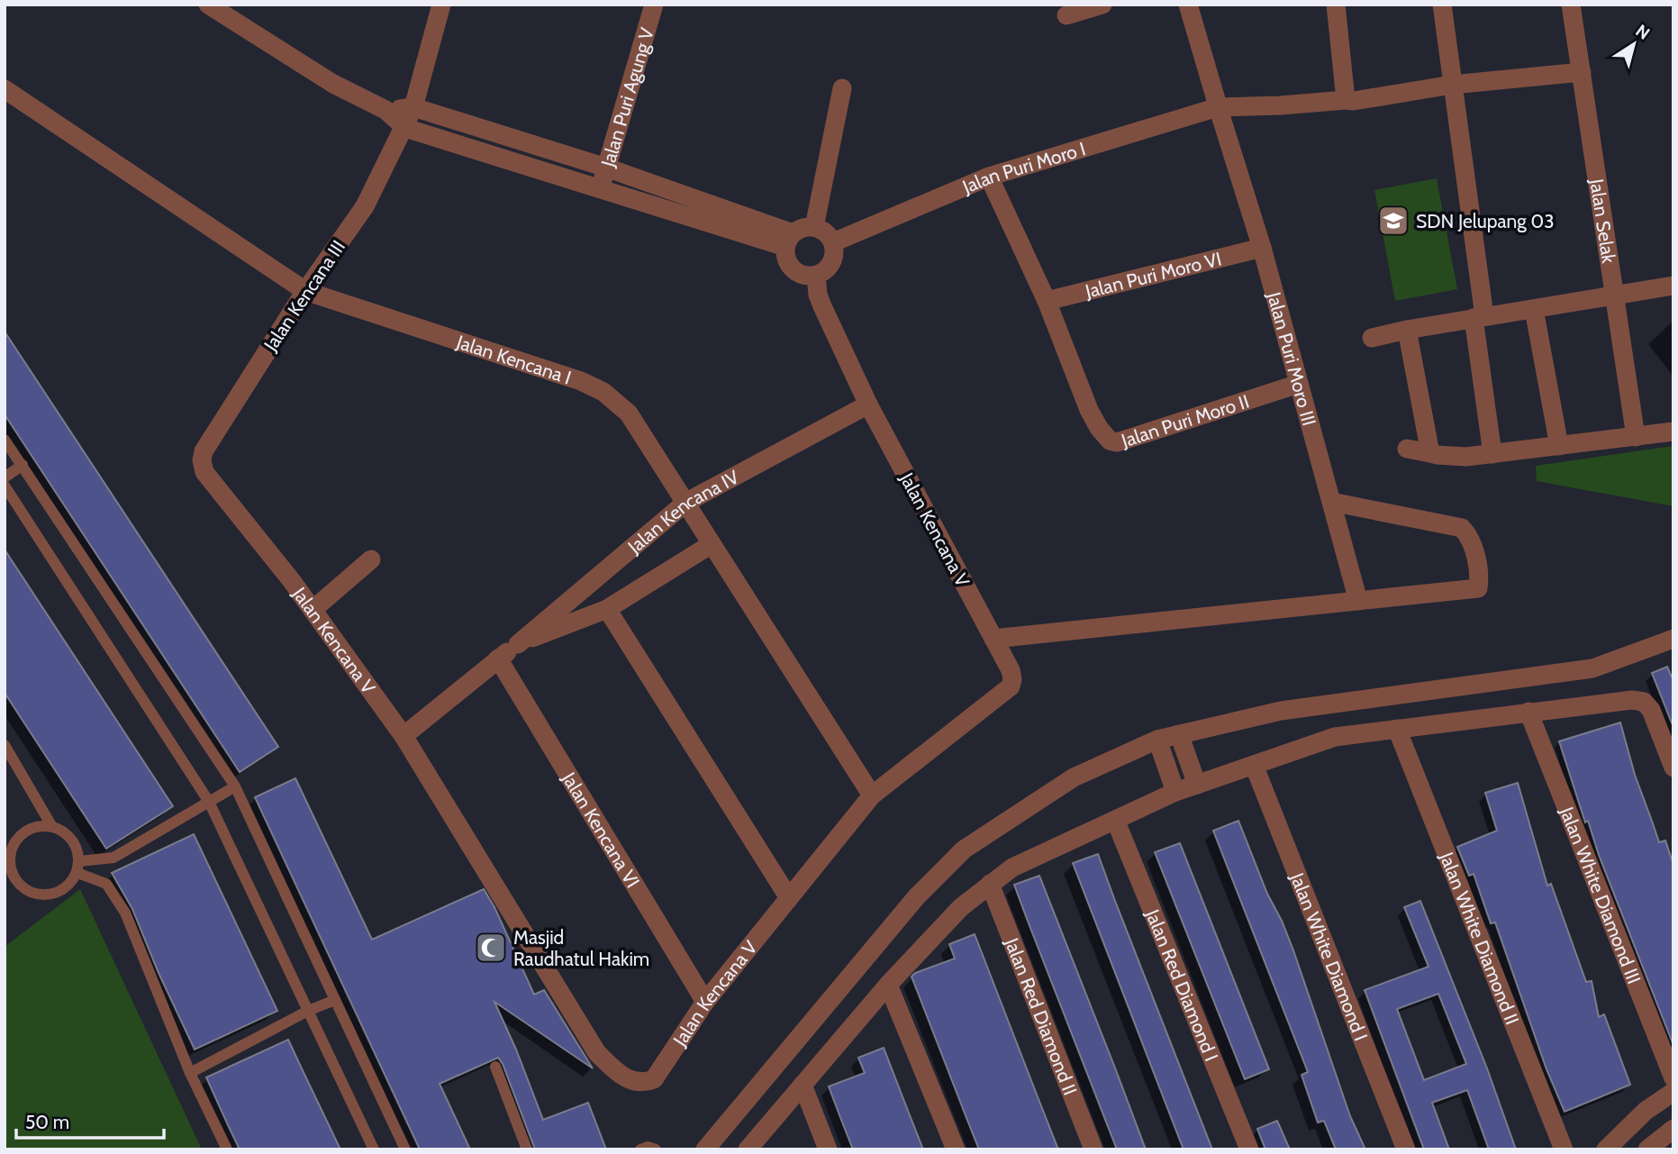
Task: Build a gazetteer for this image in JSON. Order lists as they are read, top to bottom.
{
  "streets": {
    "street": [
      "Jalan Puri Agung V",
      "Jalan Puri Moro I",
      "Jalan Selak",
      "Jalan Puri Moro VI",
      "Jalan Kencana III",
      "Jalan Puri Moro III",
      "Jalan Kencana I",
      "Jalan Puri Moro II",
      "Jalan Kencana IV",
      "Jalan Kencana V",
      "Jalan Kencana VI",
      "Jalan White Diamond III",
      "Jalan White Diamond II",
      "Jalan White Diamond I",
      "Jalan Red Diamond I",
      "Jalan Red Diamond II"
    ]
  },
  "crossings": [
    ["Jalan Puri Moro I", "Jalan Selak"],
    ["Jalan Puri Moro I", "Jalan Puri Moro III"],
    ["Jalan Puri Moro I", "Jalan Kencana V"],
    ["Jalan Puri Moro VI", "Jalan Puri Moro III"],
    ["Jalan Puri Moro VI", "Jalan Puri Moro II"],
    ["Jalan Kencana III", "Jalan Kencana I"],
    ["Jalan Kencana III", "Jalan Kencana V"],
    ["Jalan Puri Moro III", "Jalan Puri Moro II"],
    ["Jalan Kencana I", "Jalan Kencana IV"],
    ["Jalan Kencana I", "Jalan Kencana V"],
    ["Jalan Kencana IV", "Jalan Kencana V"],
    ["Jalan Kencana IV", "Jalan Kencana VI"],
    ["Jalan Kencana V", "Jalan Kencana VI"]
  ],
  "places": {
    "school or university": ["SDN Jelupang 03"],
    "mosque": ["Masjid Raudhatul Hakim"]
  },
  "scale_bar": "50 m",
  "north": "top right"
}
